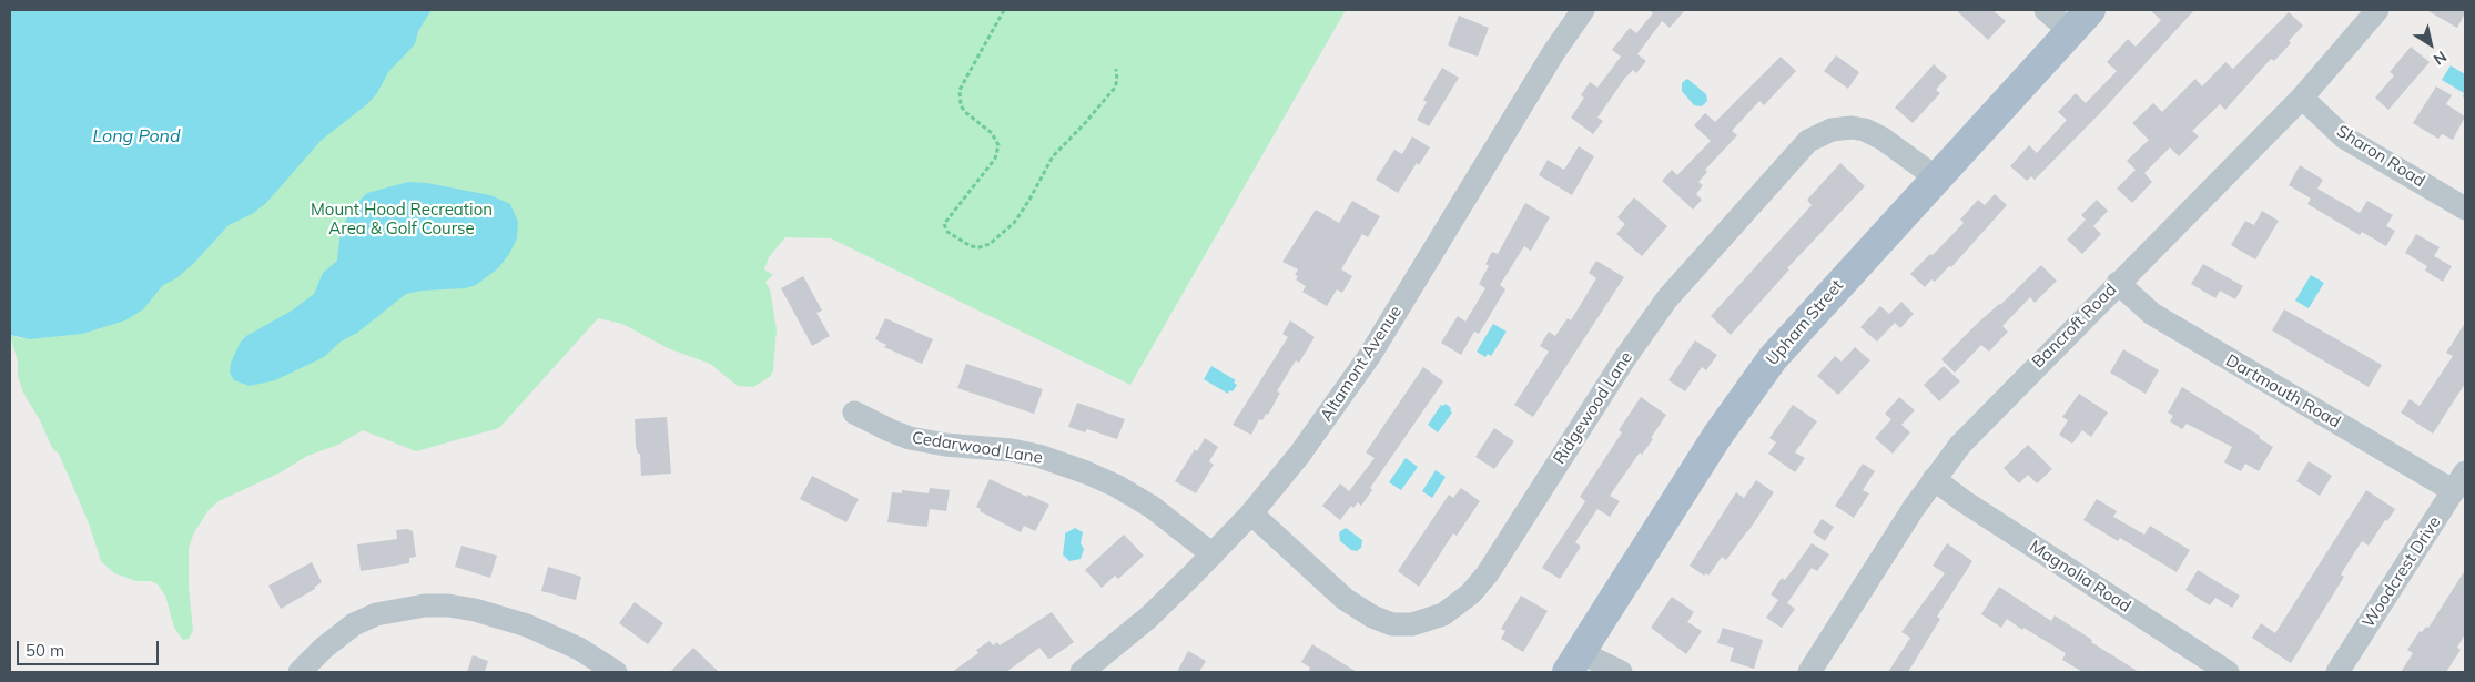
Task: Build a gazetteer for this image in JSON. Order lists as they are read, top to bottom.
{
  "streets": {
    "main road": ["Upham Street"],
    "street": [
      "Sharon Road",
      "Bancroft Road",
      "Altamont Avenue",
      "Dartmouth Road",
      "Ridgewood Lane",
      "Cedarwood Lane",
      "Woodcrest Drive",
      "Magnolia Road"
    ]
  },
  "crossings": [
    ["Sharon Road", "Bancroft Road"],
    ["Upham Street", "Ridgewood Lane"],
    ["Bancroft Road", "Dartmouth Road"],
    ["Bancroft Road", "Magnolia Road"],
    ["Altamont Avenue", "Ridgewood Lane"],
    ["Altamont Avenue", "Cedarwood Lane"],
    ["Dartmouth Road", "Woodcrest Drive"]
  ],
  "water": ["Long Pond"],
  "parks": ["Mount Hood Recreation Area & Golf Course"],
  "scale_bar": "50 m",
  "north": "bottom right"
}
